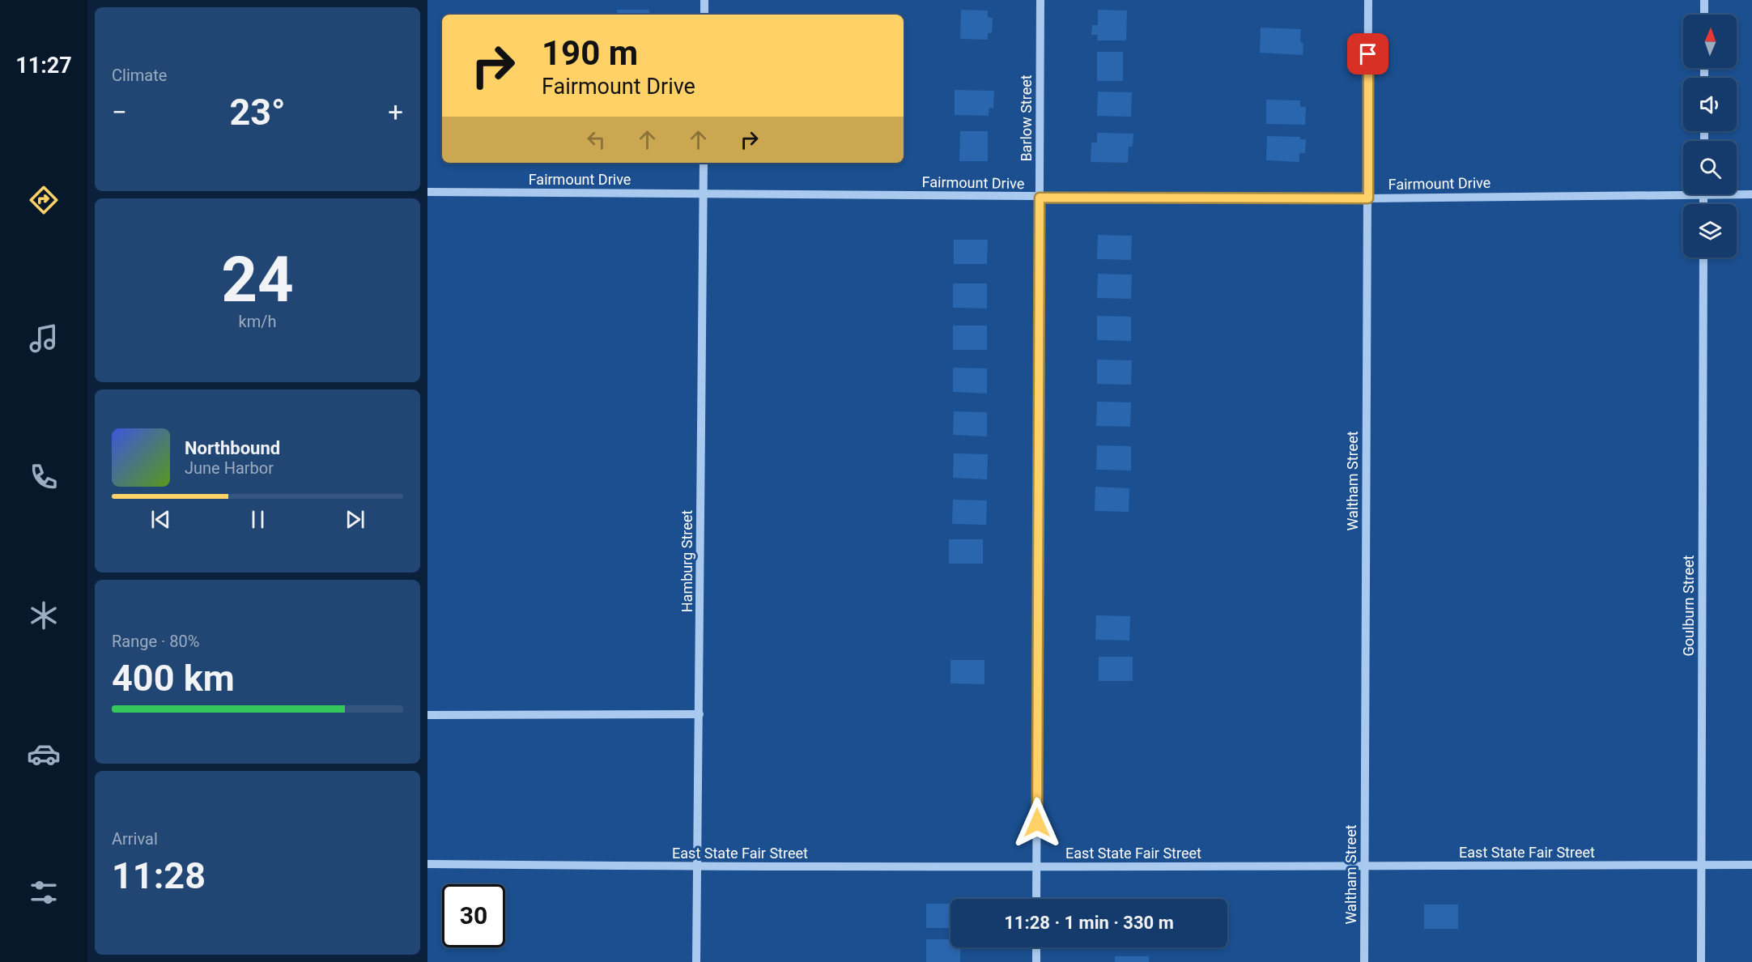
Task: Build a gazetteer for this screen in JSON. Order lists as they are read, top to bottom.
{
  "streets": {
    "street": [
      "Barlow Street",
      "Fairmount Drive",
      "Waltham Street",
      "Hamburg Street",
      "Goulburn Street",
      "East State Fair Street"
    ]
  },
  "crossings": [
    ["Barlow Street", "Fairmount Drive"],
    ["Barlow Street", "East State Fair Street"],
    ["Fairmount Drive", "Waltham Street"],
    ["Fairmount Drive", "Hamburg Street"],
    ["Waltham Street", "East State Fair Street"],
    ["Hamburg Street", "East State Fair Street"],
    ["Goulburn Street", "East State Fair Street"]
  ],
  "north": "top",
  "page": {
    "tabs": "11:27",
    "tile": [
      "Climate",
      ["24", "km/h"],
      ["Range · 80%", "400 km"],
      ["Arrival", "11:28"]
    ],
    "turn": ["190 m", "Fairmount Drive"],
    "heat": ["−", "23°", "+"],
    "song": ["Northbound", "June Harbor"],
    "limit": "30",
    "trip": "11:28 · 1 min · 330 m"
  }
}
